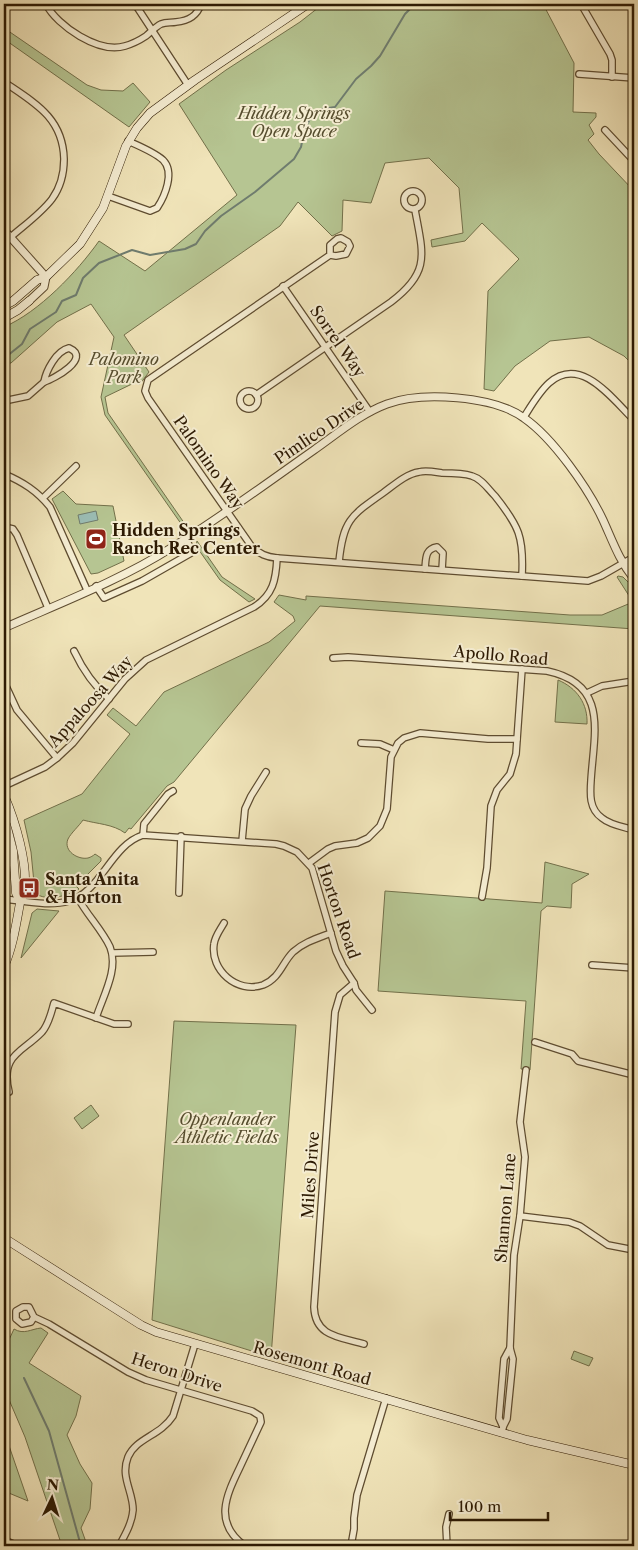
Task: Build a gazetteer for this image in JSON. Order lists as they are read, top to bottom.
{
  "streets": {
    "main road": ["Rosemont Road"],
    "street": [
      "Sorrel Way",
      "Pimlico Drive",
      "Palomino Way",
      "Apollo Road",
      "Appaloosa Way",
      "Horton Road",
      "Miles Drive",
      "Shannon Lane",
      "Heron Drive"
    ]
  },
  "crossings": [
    ["Sorrel Way", "Pimlico Drive"],
    ["Sorrel Way", "Palomino Way"],
    ["Pimlico Drive", "Palomino Way"],
    ["Palomino Way", "Appaloosa Way"],
    ["Horton Road", "Miles Drive"],
    ["Shannon Lane", "Rosemont Road"]
  ],
  "parks": ["Hidden Springs Open Space", "Palomino Park", "Oppenlander Athletic Fields"],
  "places": {
    "sports": ["Hidden Springs Ranch Rec Center"],
    "bus stop": ["Santa Anita & Horton"]
  },
  "scale_bar": "100 m",
  "north": "top"
}
